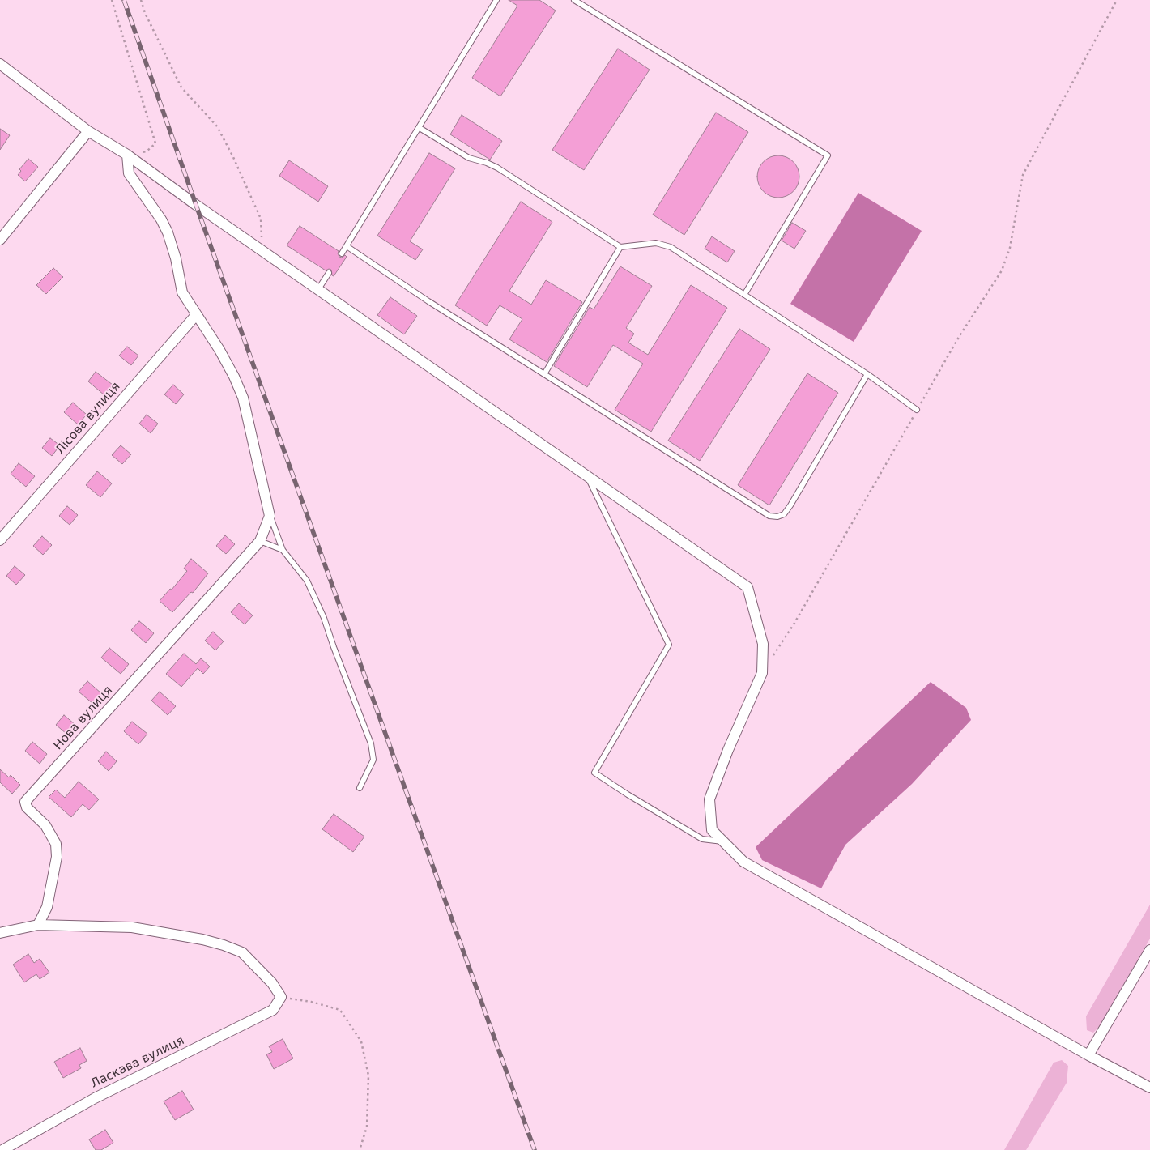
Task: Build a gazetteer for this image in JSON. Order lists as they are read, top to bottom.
{
  "streets": {
    "street": ["Лісова вулиця", "Нова вулиця", "Ласкава вулиця"]
  }
}
